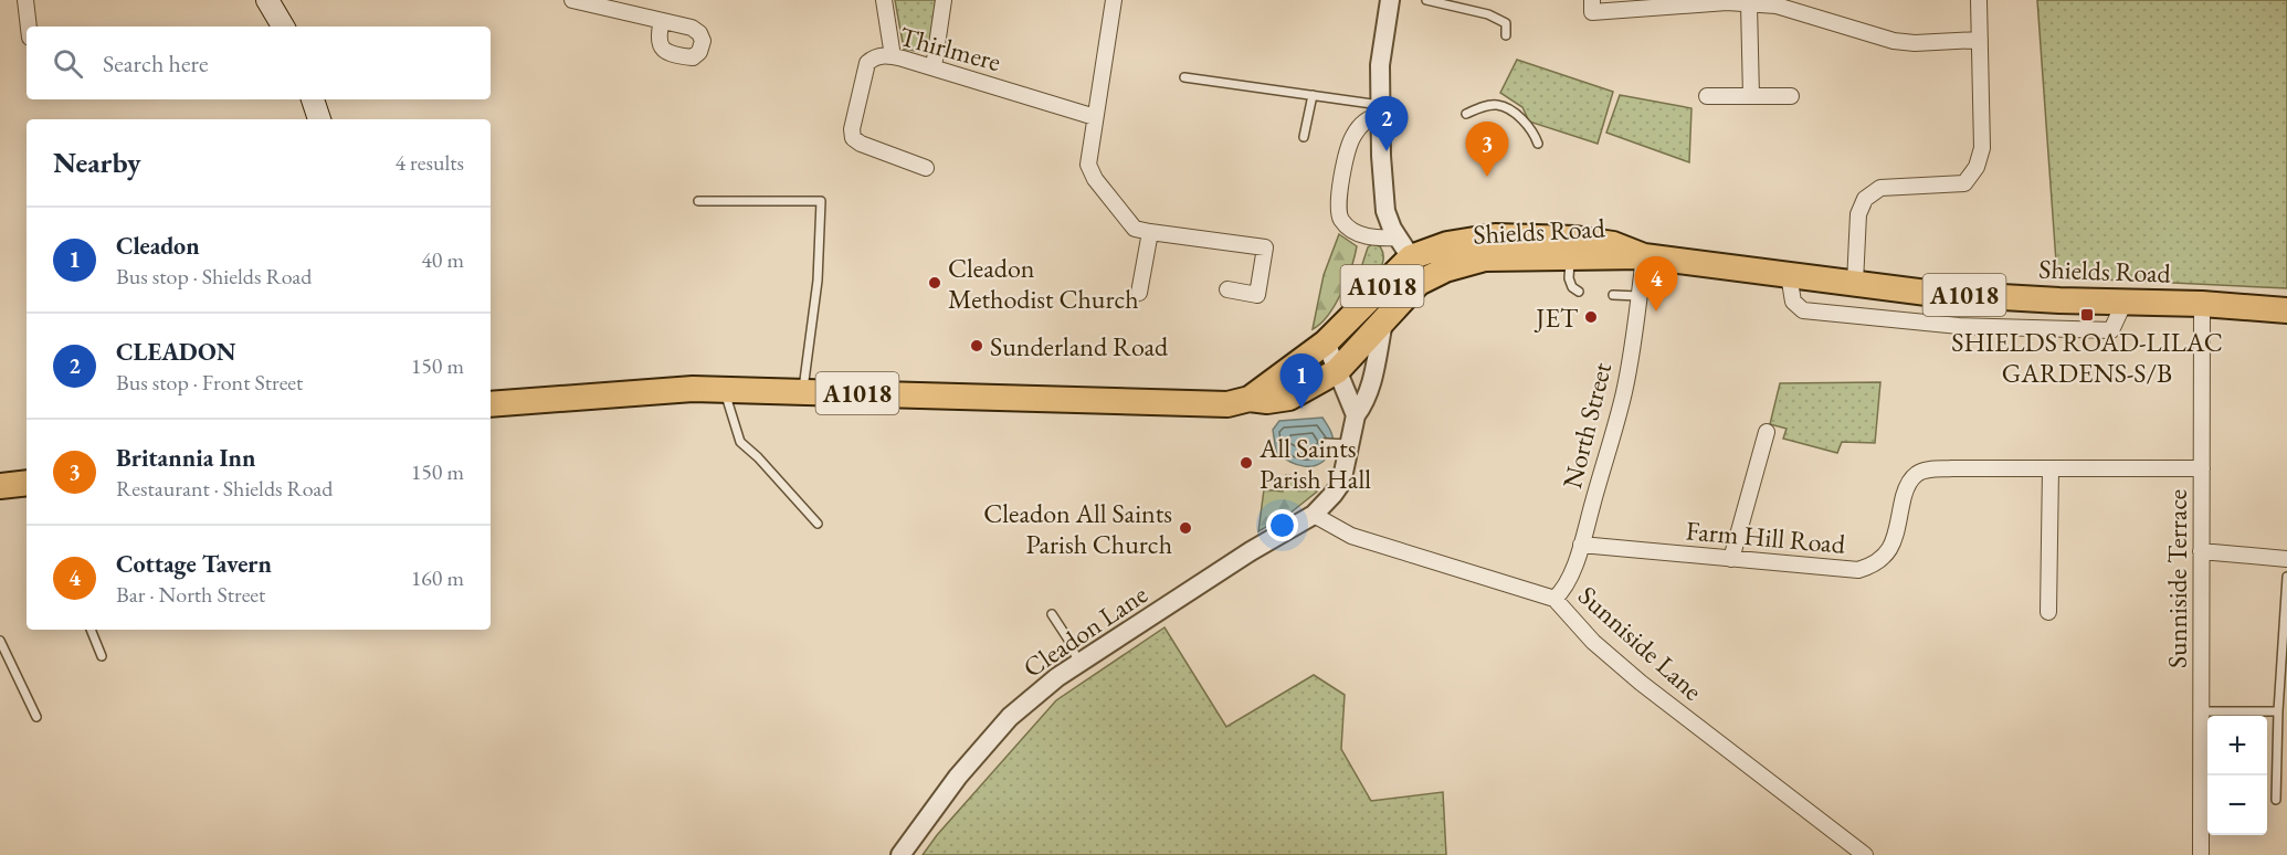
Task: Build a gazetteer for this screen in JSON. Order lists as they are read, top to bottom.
{
  "streets": {
    "highway": ["Shields Road", "A1018"],
    "street": [
      "Thirlmere",
      "North Street",
      "Farm Hill Road",
      "Sunniside Terrace",
      "Cleadon Lane",
      "Sunniside Lane"
    ]
  },
  "crossings": [
    ["Shields Road", "A1018"],
    ["Shields Road", "North Street"],
    ["Shields Road", "Sunniside Terrace"],
    ["Shields Road", "Cleadon Lane"],
    ["North Street", "Farm Hill Road"],
    ["North Street", "Sunniside Lane"],
    ["Farm Hill Road", "Sunniside Terrace"],
    ["Cleadon Lane", "Sunniside Lane"]
  ],
  "places": {
    "other": [
      "Cleadon Methodist Church",
      "JET",
      "Sunderland Road",
      "All Saints Parish Hall",
      "Cleadon All Saints Parish Church"
    ],
    "transit": ["SHIELDS ROAD-LILAC GARDENS-S/B"]
  },
  "page": {
    "search": "Search here",
    "pins": [
      "2",
      "3",
      "4",
      "1"
    ],
    "heading": ["Nearby", "4 results"],
    "list": [
      {
        "mark": "1",
        "name": "Cleadon",
        "note": "Bus stop · Shields Road",
        "value": "40 m"
      },
      {
        "mark": "2",
        "name": "CLEADON",
        "note": "Bus stop · Front Street",
        "value": "150 m"
      },
      {
        "mark": "3",
        "name": "Britannia Inn",
        "note": "Restaurant · Shields Road",
        "value": "150 m"
      },
      {
        "mark": "4",
        "name": "Cottage Tavern",
        "note": "Bar · North Street",
        "value": "160 m"
      }
    ],
    "map_buttons": ["+", "−"]
  }
}
